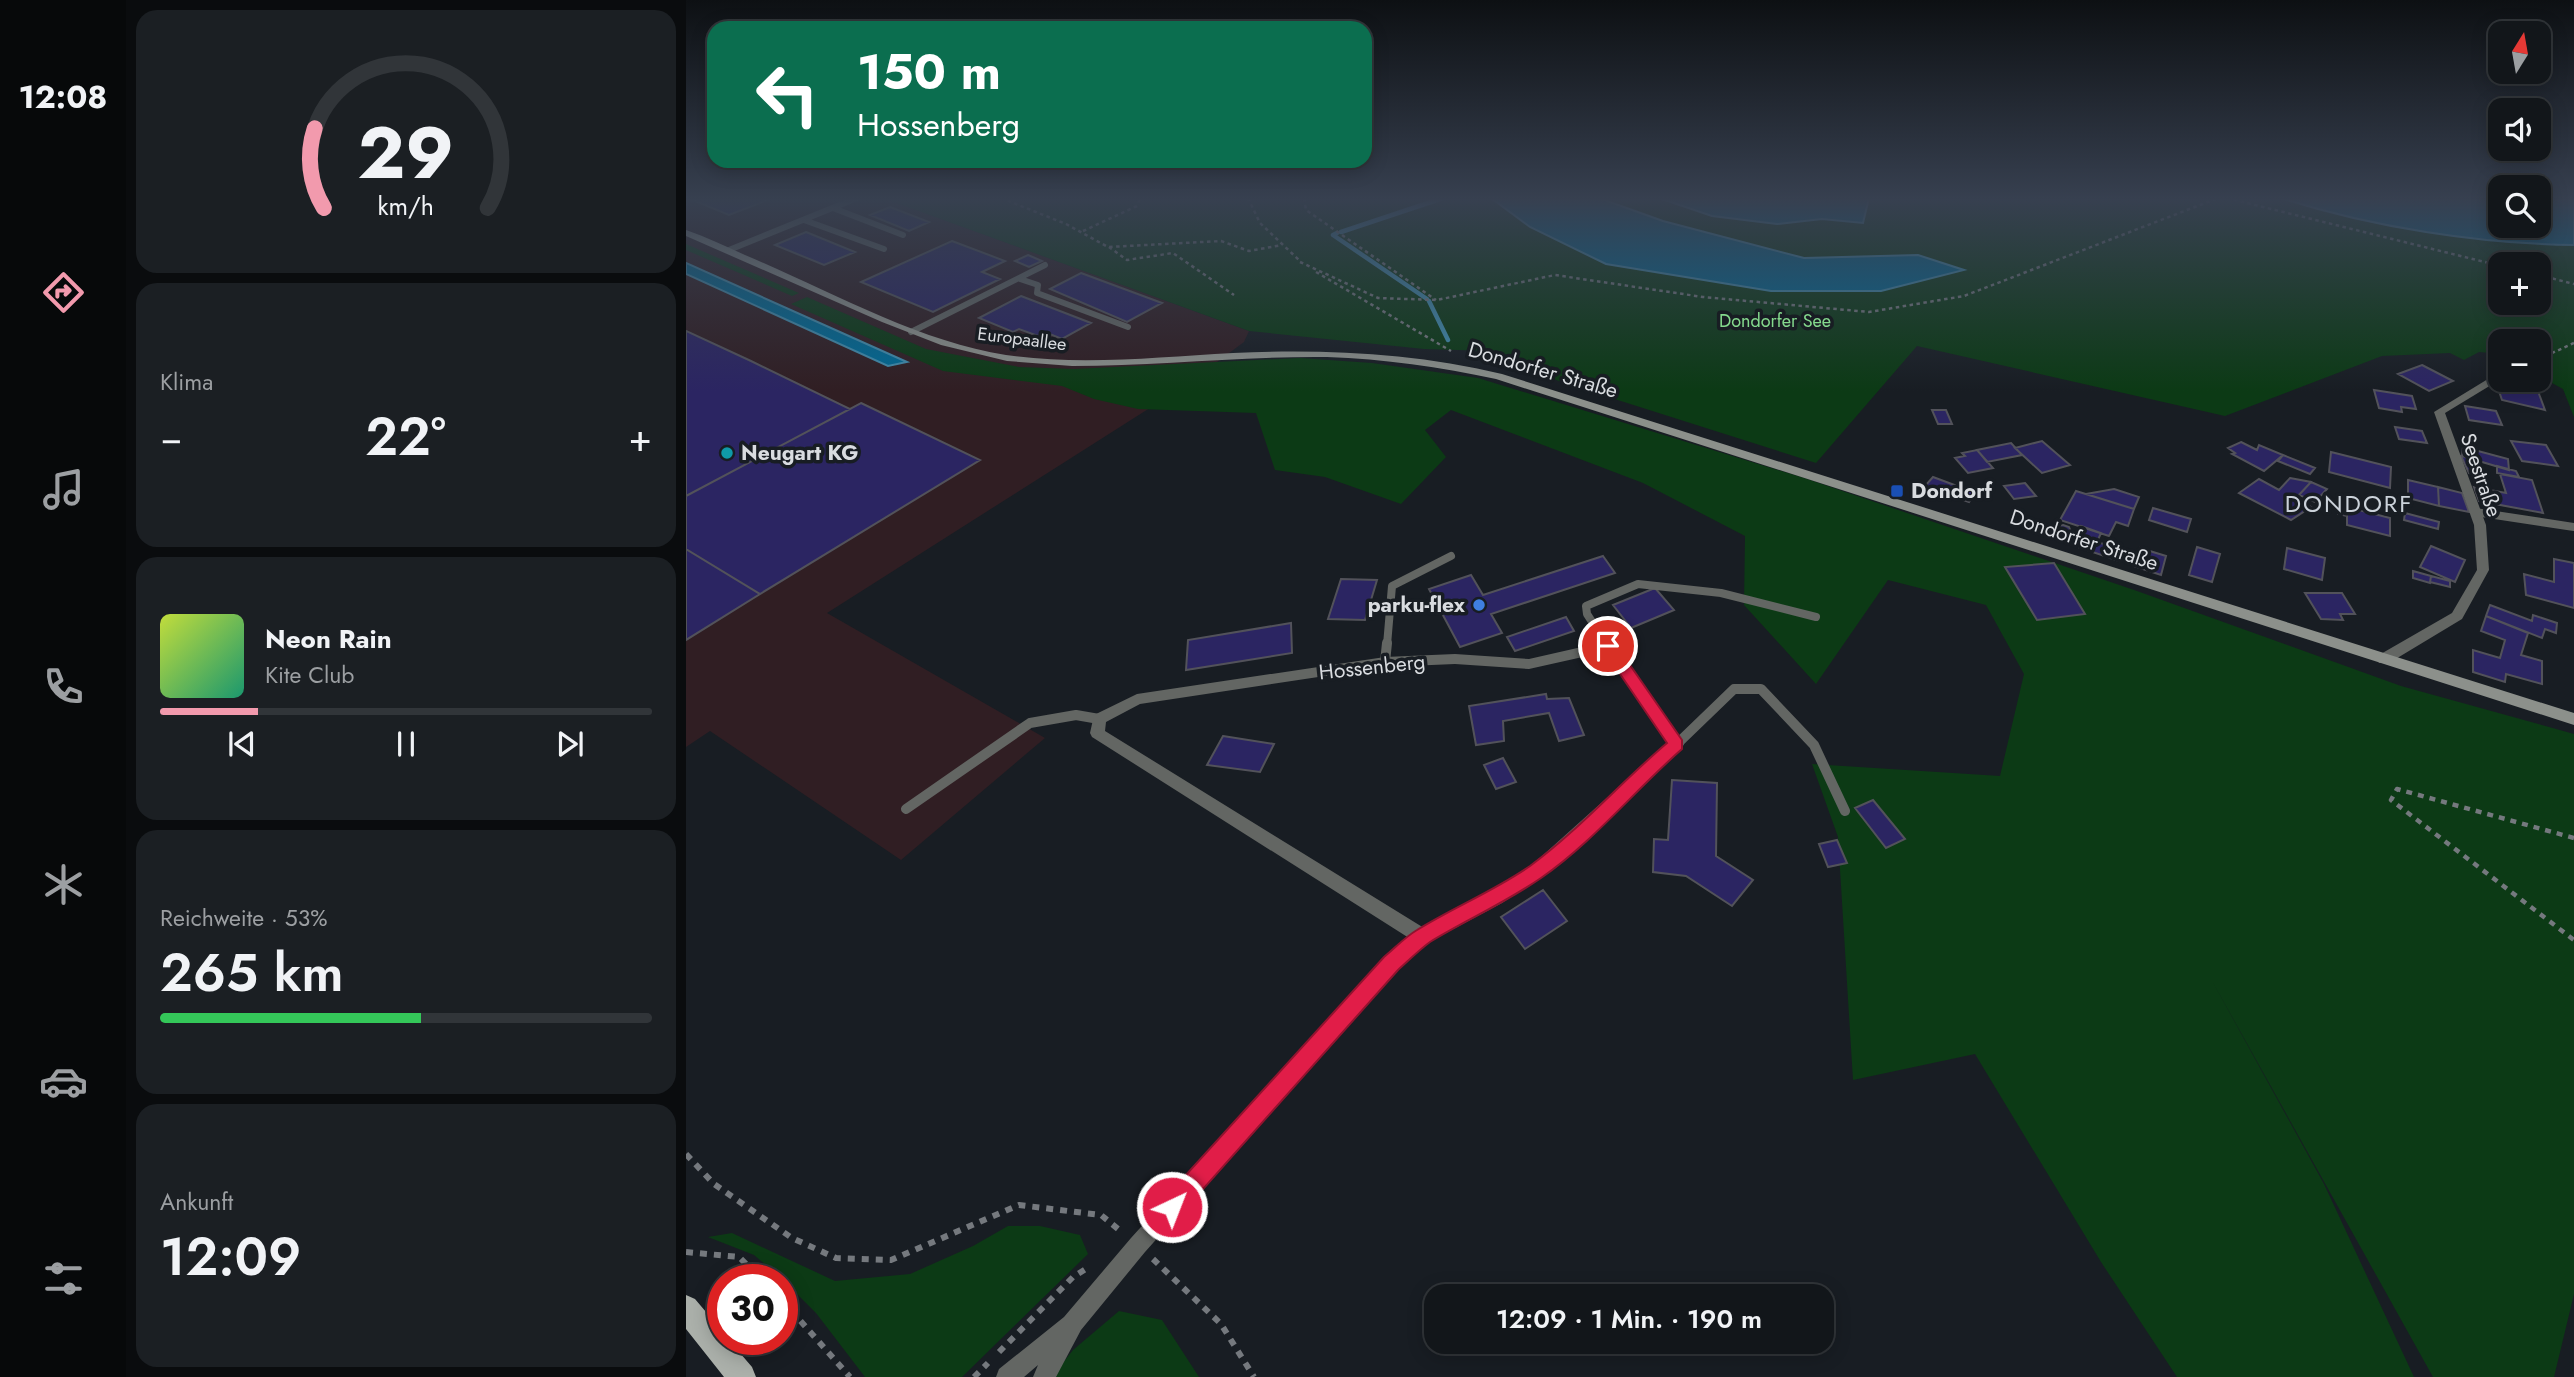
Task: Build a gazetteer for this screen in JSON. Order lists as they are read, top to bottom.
{
  "streets": {
    "main road": ["Europaallee", "Dondorfer Straße"],
    "street": ["Seestraße", "Hossenberg"]
  },
  "crossings": [
    ["Europaallee", "Dondorfer Straße"],
    ["Dondorfer Straße", "Seestraße"]
  ],
  "districts": ["DONDORF"],
  "parks": ["Dondorfer See"],
  "places": {
    "other": ["Neugart KG", "parku-flex"],
    "transit": ["Dondorf"]
  },
  "north": "top",
  "page": {
    "tabs": "12:08",
    "map_buttons": ["+", "−"],
    "turn": ["150 m", "Hossenberg"],
    "tile": [
      "Klima",
      ["Reichweite · 53%", "265 km"],
      ["Ankunft", "12:09"]
    ],
    "heat": ["−", "22°", "+"],
    "song": ["Neon Rain", "Kite Club"],
    "limit": "30",
    "trip": "12:09 · 1 Min. · 190 m",
    "gauge": ["29", "km/h"]
  }
}
